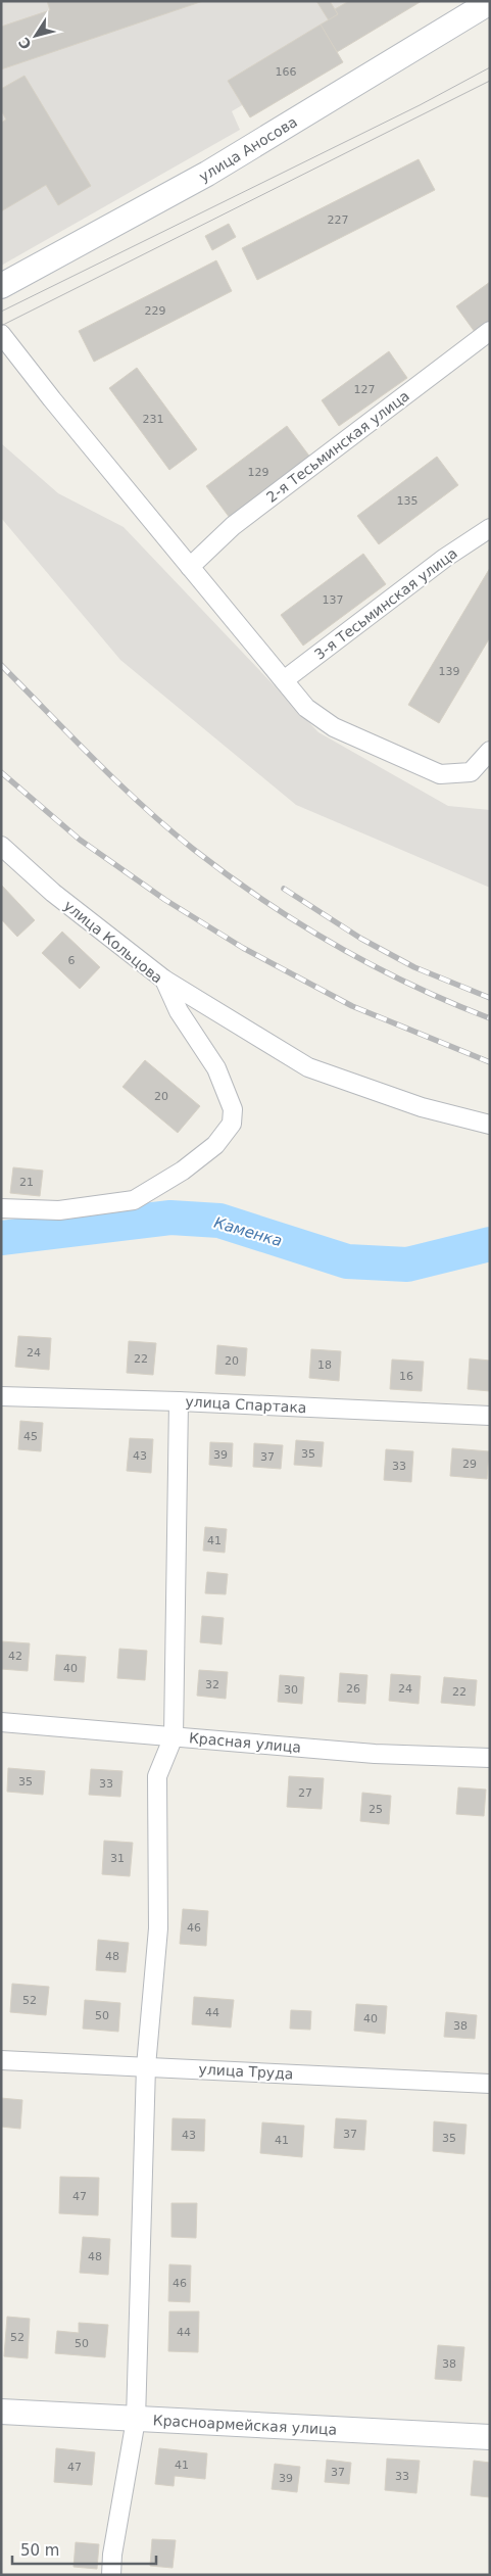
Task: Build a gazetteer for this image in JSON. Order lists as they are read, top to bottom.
{
  "streets": {
    "main road": ["улица Аносова", "Красноармейская улица"],
    "street": [
      "2-я Тесьминская улица",
      "3-я Тесьминская улица",
      "улица Кольцова",
      "улица Спартака",
      "Красная улица",
      "улица Труда"
    ]
  },
  "water": ["Каменка"],
  "house_numbers": [
    "166",
    "227",
    "229",
    "127",
    "231",
    "129",
    "135",
    "137",
    "139",
    "6",
    "20",
    "21",
    "24",
    "22",
    "20",
    "18",
    "16",
    "45",
    "35",
    "39",
    "43",
    "37",
    "29",
    "33",
    "41",
    "42",
    "40",
    "32",
    "26",
    "24",
    "30",
    "22",
    "35",
    "33",
    "27",
    "25",
    "31",
    "46",
    "48",
    "52",
    "44",
    "50",
    "40",
    "38",
    "37",
    "43",
    "35",
    "41",
    "47",
    "48",
    "46",
    "44",
    "52",
    "50",
    "38",
    "41",
    "47",
    "37",
    "33",
    "39"
  ],
  "scale_bar": "50 m",
  "north": "bottom left"
}
